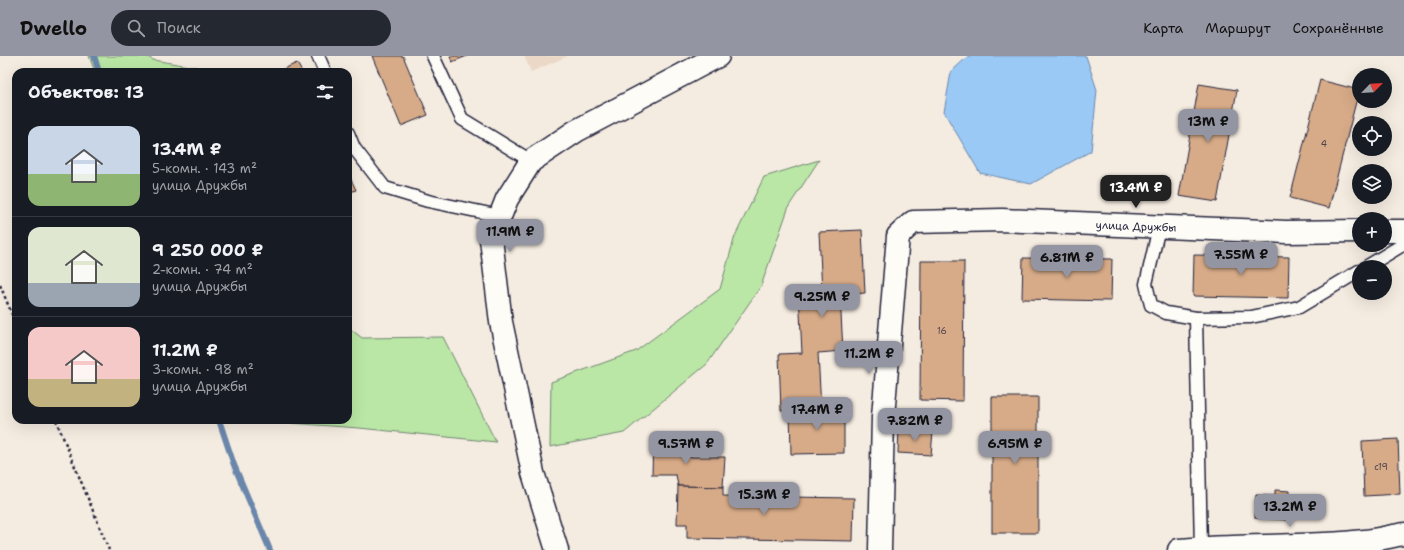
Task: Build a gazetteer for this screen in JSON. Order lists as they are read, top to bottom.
{
  "streets": {
    "street": ["улица Дружбы"]
  },
  "house_numbers": ["4", "16", "с19"],
  "north": "top right",
  "page": {
    "header": "Dwello",
    "search": "Поиск",
    "nav": ["Карта", "Маршрут", "Сохранённые"],
    "map_buttons": ["+", "−"],
    "heading": "Объектов: 13",
    "price": [
      "13M ₽",
      "13.4M ₽",
      "11.9M ₽",
      "7.55M ₽",
      "6.81M ₽",
      "9.25M ₽",
      "11.2M ₽",
      "17.4M ₽",
      "7.82M ₽",
      "9.57M ₽",
      "6.95M ₽",
      "15.3M ₽",
      "13.2M ₽"
    ],
    "list": [
      {
        "name": "13.4M ₽",
        "note": "5-комн. · 143 m² · улица Дружбы"
      },
      {
        "name": "9 250 000 ₽",
        "note": "2-комн. · 74 m² · улица Дружбы"
      },
      {
        "name": "11.2M ₽",
        "note": "3-комн. · 98 m² · улица Дружбы"
      }
    ]
  }
}
